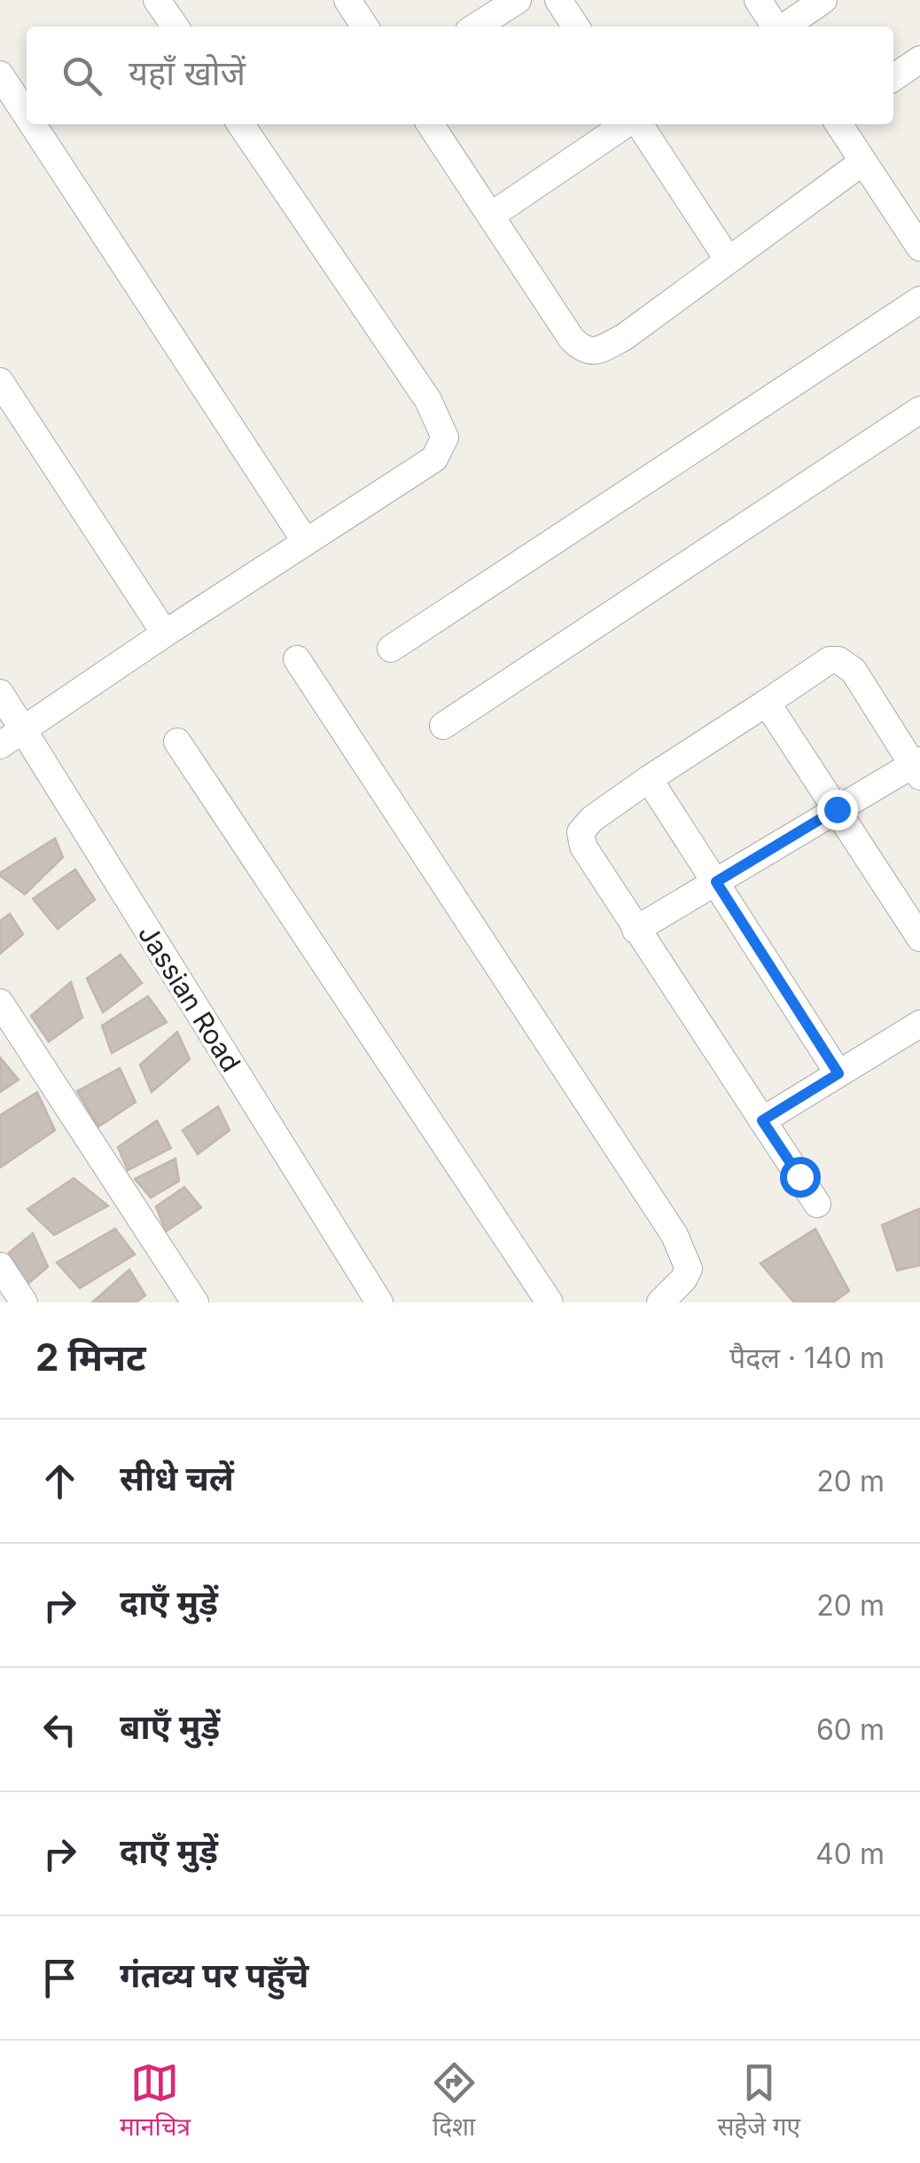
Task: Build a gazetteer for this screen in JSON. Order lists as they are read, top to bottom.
{
  "streets": {
    "street": ["Jassian Road"]
  },
  "page": {
    "search": "यहाँ खोजें",
    "heading": ["2 मिनट", "पैदल · 140 m"],
    "list": [
      ["सीधे चलें", "20 m"],
      ["दाएँ मुड़ें", "20 m"],
      ["बाएँ मुड़ें", "60 m"],
      ["दाएँ मुड़ें", "40 m"],
      "गंतव्य पर पहुँचे"
    ],
    "nav": ["मानचित्र", "दिशा", "सहेजे गए"]
  }
}
